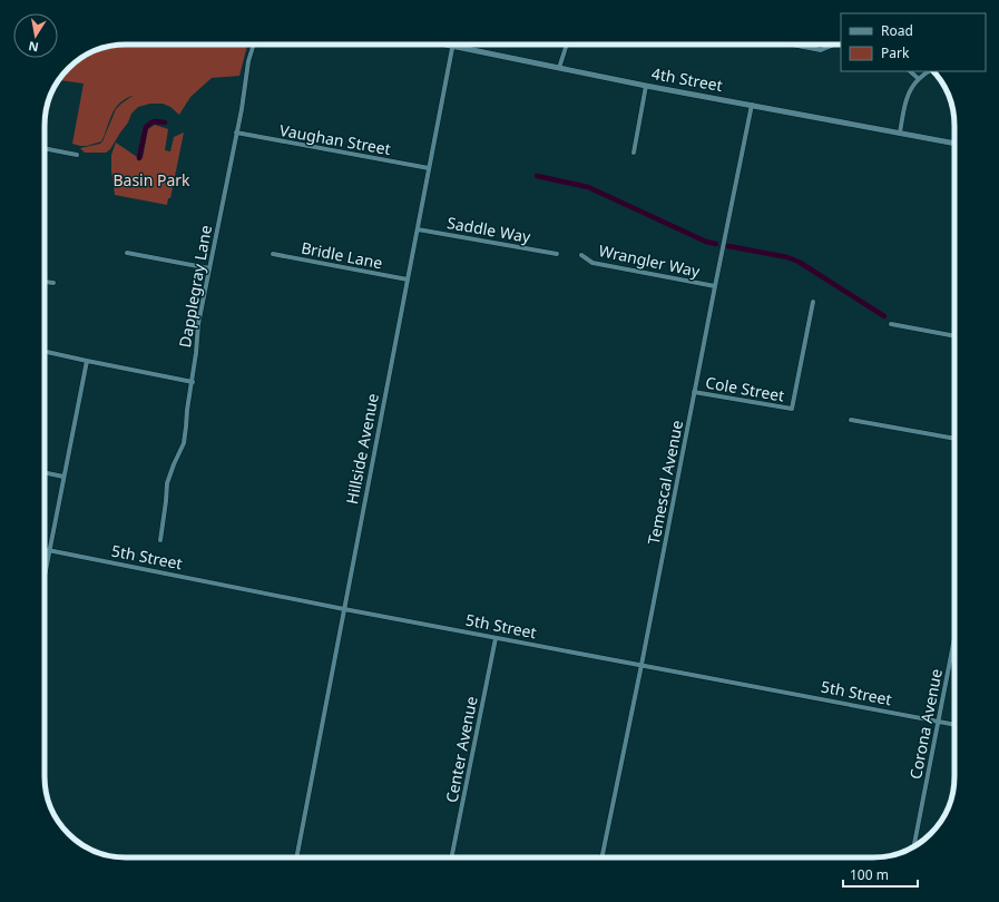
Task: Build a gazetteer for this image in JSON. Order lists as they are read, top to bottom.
{
  "streets": {
    "street": [
      "4th Street",
      "Vaughan Street",
      "Saddle Way",
      "Bridle Lane",
      "Wrangler Way",
      "Dapplegray Lane",
      "Cole Street",
      "Hillside Avenue",
      "Temescal Avenue",
      "5th Street",
      "Corona Avenue",
      "Center Avenue"
    ]
  },
  "crossings": [
    ["4th Street", "Hillside Avenue"],
    ["4th Street", "Temescal Avenue"],
    ["Vaughan Street", "Dapplegray Lane"],
    ["Vaughan Street", "Hillside Avenue"],
    ["Saddle Way", "Hillside Avenue"],
    ["Bridle Lane", "Hillside Avenue"],
    ["Wrangler Way", "Temescal Avenue"],
    ["Cole Street", "Temescal Avenue"],
    ["Hillside Avenue", "5th Street"],
    ["Temescal Avenue", "5th Street"],
    ["5th Street", "Corona Avenue"],
    ["5th Street", "Center Avenue"]
  ],
  "parks": ["Basin Park"],
  "legend": ["Road", "Park"],
  "scale_bar": "100 m",
  "north": "bottom"
}
